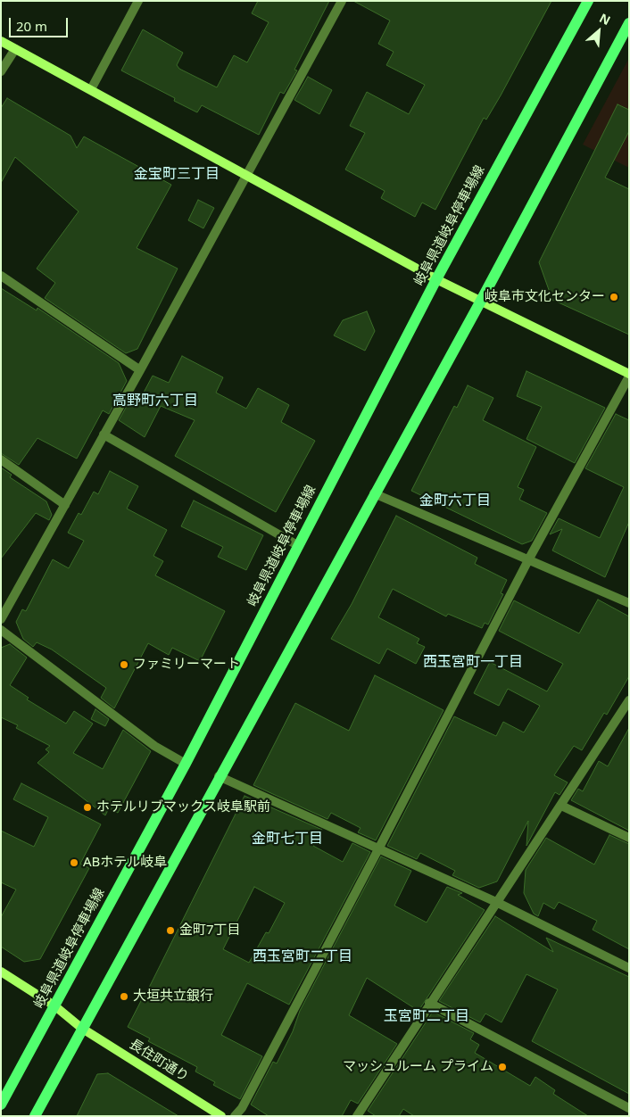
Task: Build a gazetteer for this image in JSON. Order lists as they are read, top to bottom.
{
  "streets": {
    "main road": ["岐阜県道岐阜停車場線"],
    "street": ["長住町通り"]
  },
  "crossings": [
    ["岐阜県道岐阜停車場線", "長住町通り"]
  ],
  "districts": [
    "金宝町三丁目",
    "高野町六丁目",
    "金町六丁目",
    "西玉宮町一丁目",
    "金町七丁目",
    "西玉宮町二丁目",
    "玉宮町二丁目"
  ],
  "places": [
    "岐阜市文化センター",
    "ファミリーマート",
    "ホテルリブマックス岐阜駅前",
    "ABホテル岐阜",
    "金町7丁目",
    "大垣共立銀行",
    "マッシュルーム プライム"
  ],
  "scale_bar": "20 m",
  "north": "top right"
}
